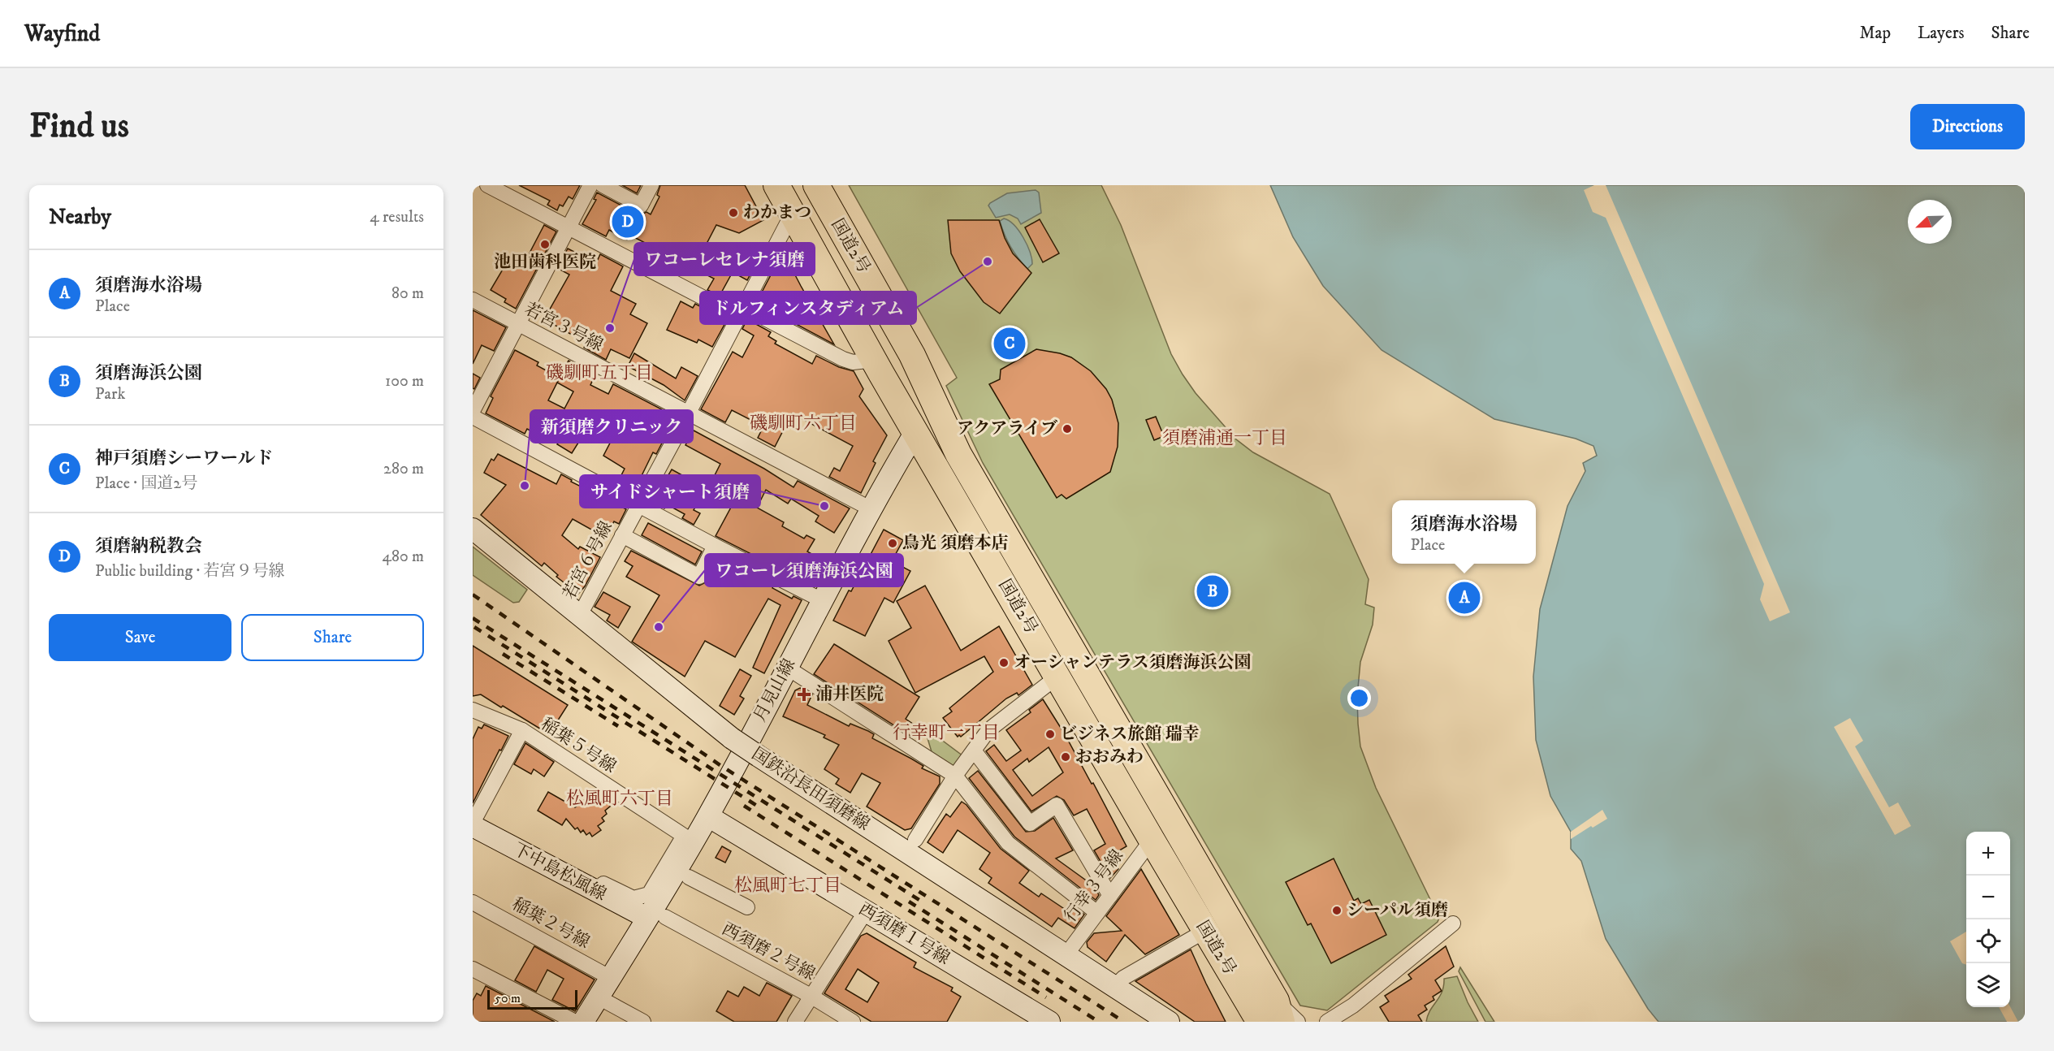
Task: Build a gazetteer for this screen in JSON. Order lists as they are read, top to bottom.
{
  "streets": {
    "highway": ["国道2号"],
    "street": [
      "若宮３号線",
      "若宮６号線",
      "月見山線",
      "稲葉５号線",
      "国鉄沿長田須磨線",
      "下中島松風線",
      "行幸３号線",
      "稲葉２号線",
      "西須磨１号線",
      "西須磨２号線"
    ]
  },
  "crossings": [
    ["国道2号", "若宮６号線"],
    ["国道2号", "月見山線"],
    ["国道2号", "行幸３号線"],
    ["若宮３号線", "若宮６号線"],
    ["若宮３号線", "月見山線"],
    ["若宮６号線", "国鉄沿長田須磨線"],
    ["月見山線", "下中島松風線"],
    ["月見山線", "稲葉２号線"],
    ["月見山線", "西須磨１号線"],
    ["月見山線", "西須磨２号線"],
    ["稲葉５号線", "下中島松風線"],
    ["国鉄沿長田須磨線", "行幸３号線"],
    ["下中島松風線", "西須磨２号線"]
  ],
  "districts": [
    "磯馴町五丁目",
    "磯馴町六丁目",
    "須磨浦通一丁目",
    "行幸町一丁目",
    "松風町六丁目",
    "松風町七丁目"
  ],
  "places": {
    "other": [
      "わかまつ",
      "池田歯科医院",
      "ドルフィンスタディアム",
      "ワコーレセレナ須磨",
      "アクアライブ",
      "新須磨クリニック",
      "サイドシャート須磨",
      "鳥光 須磨本店",
      "ワコーレ須磨海浜公園",
      "オーシャンテラス須磨海浜公園",
      "ビジネス旅館 瑞幸",
      "おおみわ",
      "シーパル須磨"
    ],
    "health": ["浦井医院"]
  },
  "scale_bar": "50 m",
  "north": "bottom left",
  "page": {
    "header": "Wayfind",
    "nav": ["Map", "Layers", "Share"],
    "buttons": [
      "Directions",
      ["Save", "Share"]
    ],
    "title": "Find us",
    "heading": ["Nearby", "4 results"],
    "pins": [
      "D",
      "C",
      "B",
      "A"
    ],
    "list": [
      {
        "mark": "A",
        "name": "須磨海水浴場",
        "note": "Place",
        "value": "80 m"
      },
      {
        "mark": "B",
        "name": "須磨海浜公園",
        "note": "Park",
        "value": "100 m"
      },
      {
        "mark": "C",
        "name": "神戸須磨シーワールド",
        "note": "Place · 国道2号",
        "value": "280 m"
      },
      {
        "mark": "D",
        "name": "須磨納税教会",
        "note": "Public building · 若宮９号線",
        "value": "480 m"
      }
    ],
    "popup": ["須磨海水浴場", "Place"],
    "map_buttons": ["+", "−"],
    "scale": "50 m"
  }
}
